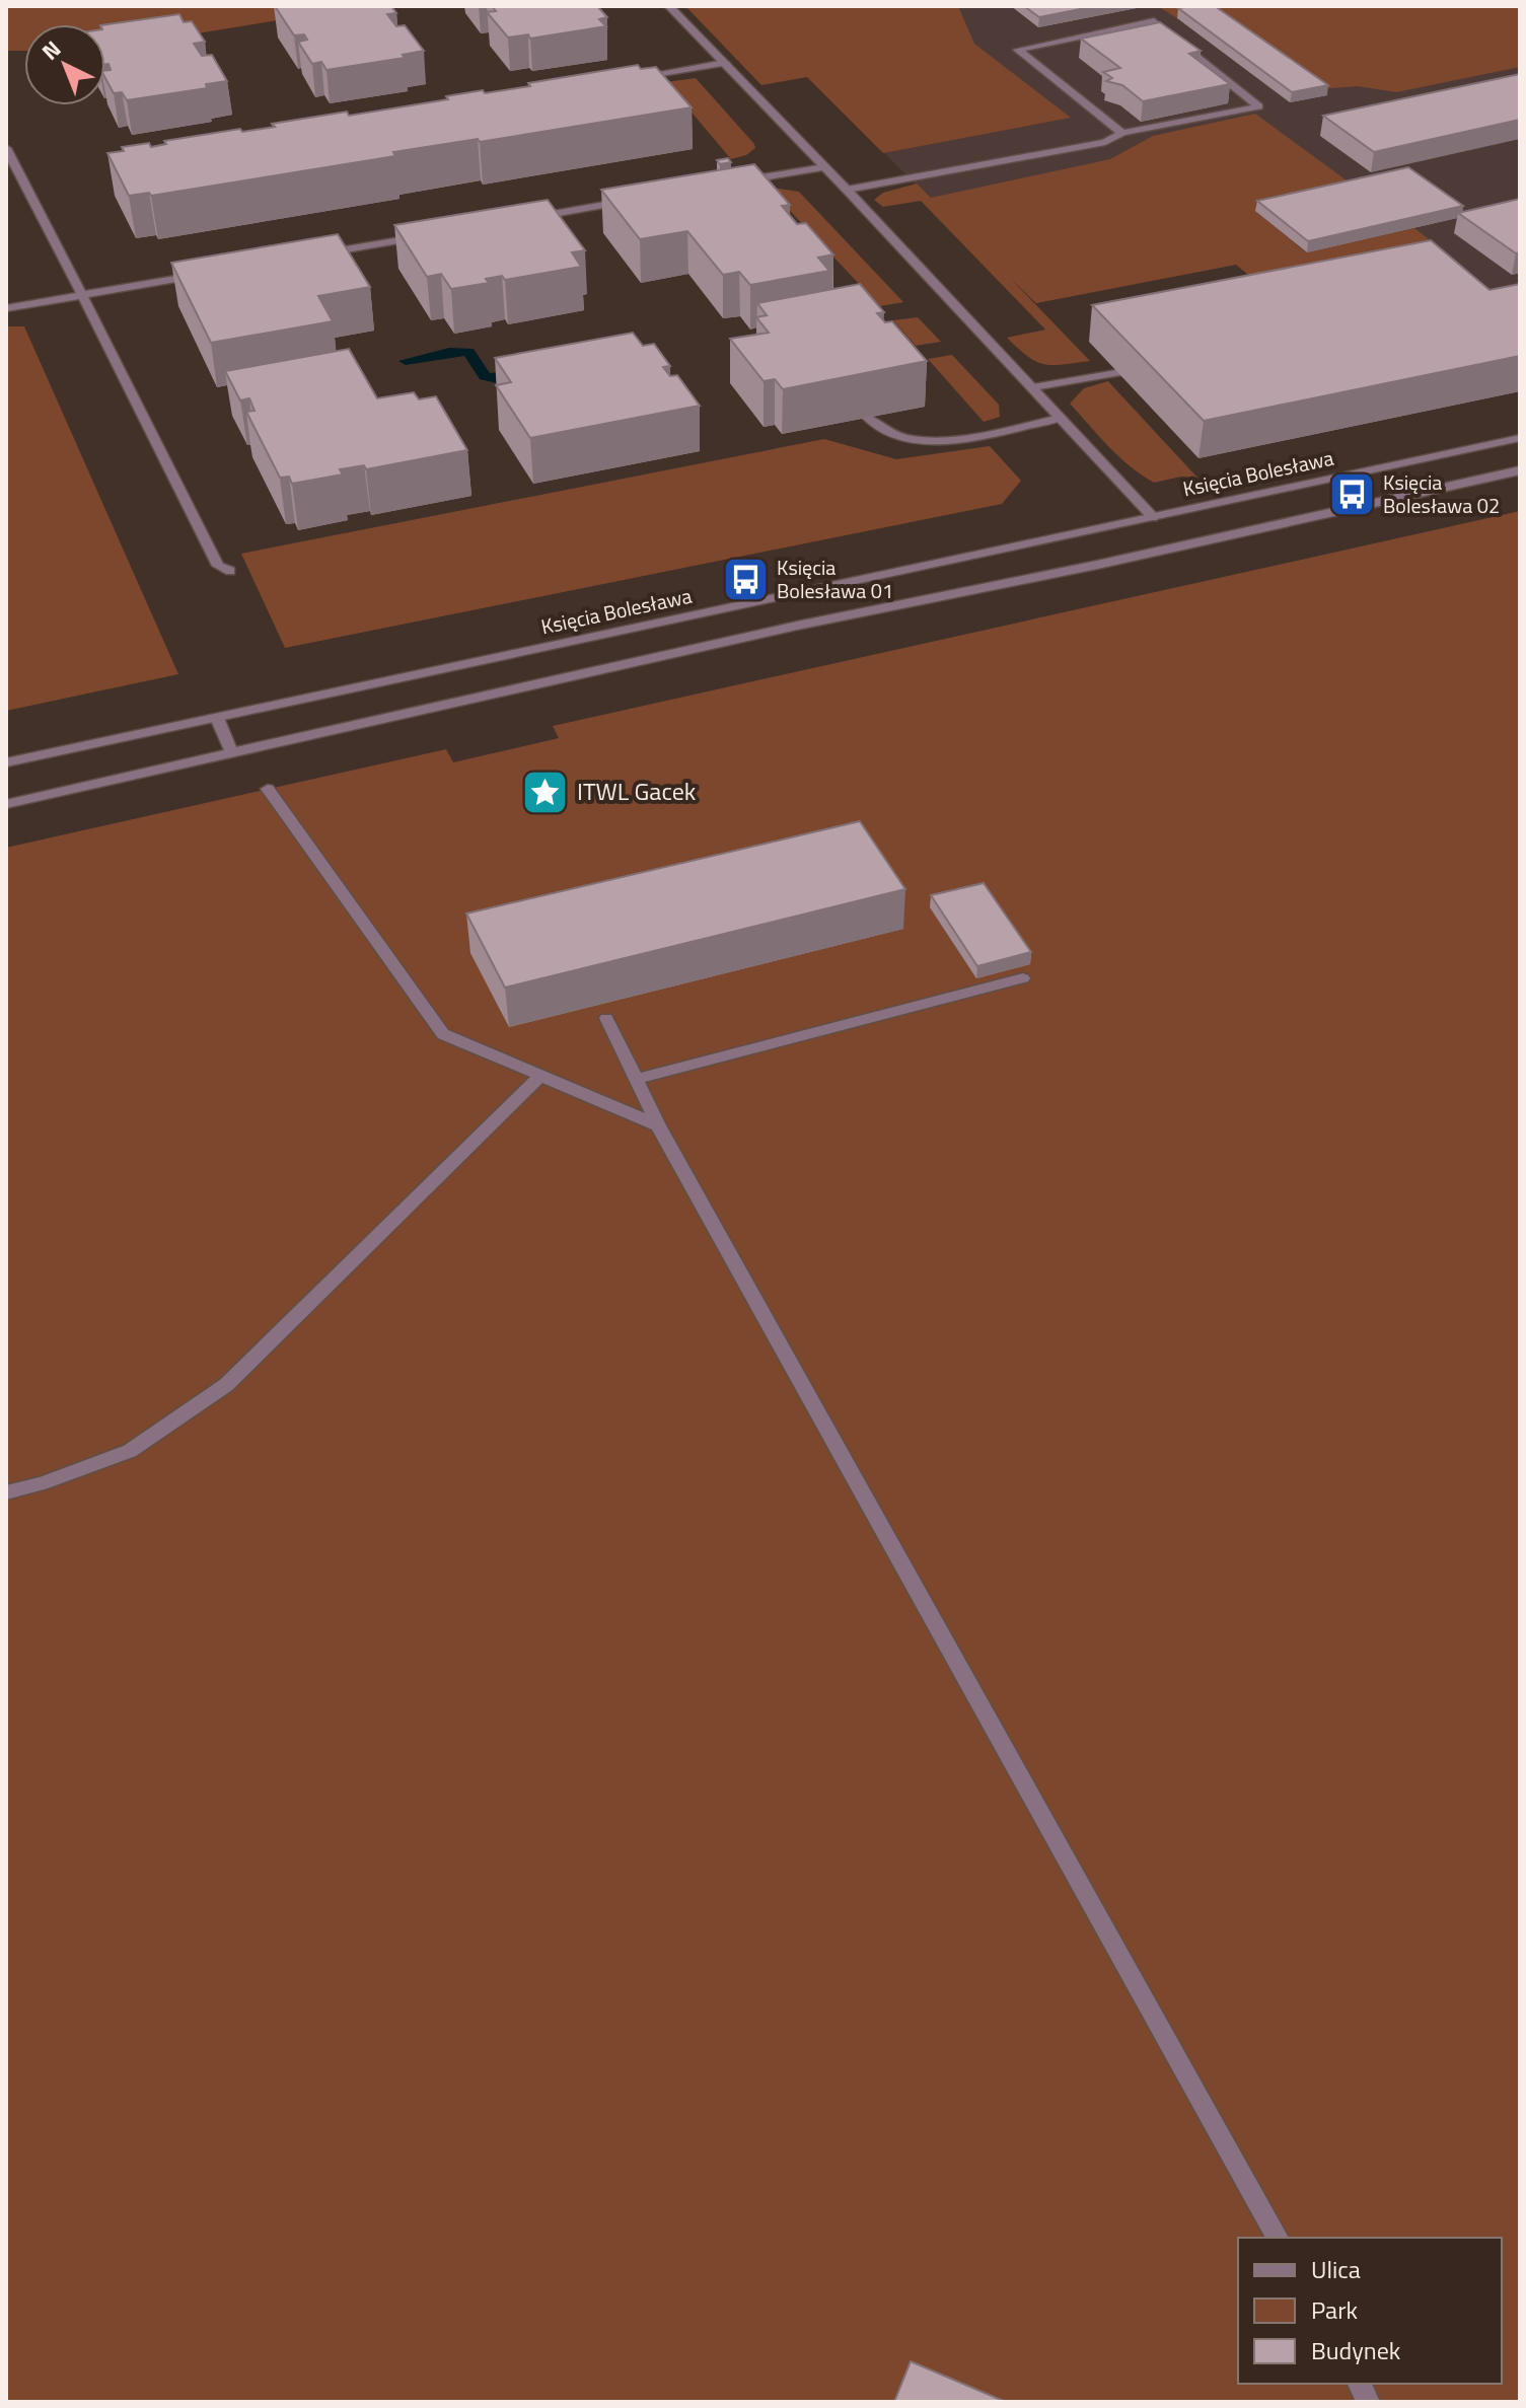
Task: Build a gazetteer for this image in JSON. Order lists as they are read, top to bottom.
{
  "streets": {
    "street": ["Księcia Bolesława"]
  },
  "places": {
    "bus stop": ["Księcia Bolesława 02", "Księcia Bolesława 01"],
    "place": ["ITWL Gacek"]
  },
  "legend": ["Ulica", "Park", "Budynek"],
  "north": "top left"
}
